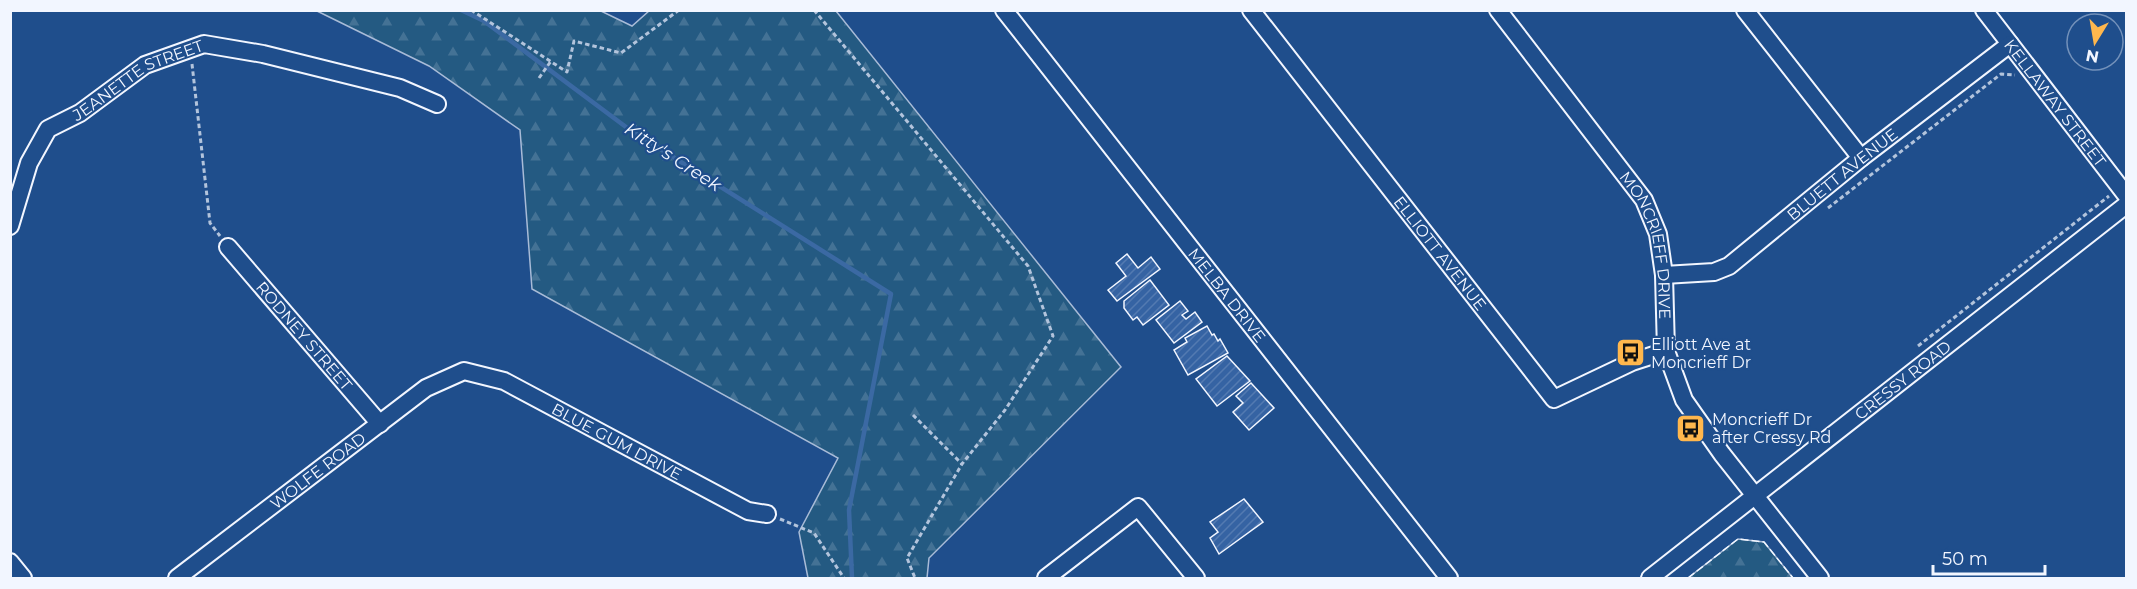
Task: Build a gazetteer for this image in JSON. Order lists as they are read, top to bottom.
{
  "streets": {
    "street": [
      "JEANETTE STREET",
      "KELLAWAY STREET",
      "BLUETT AVENUE",
      "MONCRIEFF DRIVE",
      "ELLIOTT AVENUE",
      "MELBA DRIVE",
      "RODNEY STREET",
      "CRESSY ROAD",
      "BLUE GUM DRIVE",
      "WOLFE ROAD"
    ]
  },
  "crossings": [
    ["KELLAWAY STREET", "BLUETT AVENUE"],
    ["BLUETT AVENUE", "MONCRIEFF DRIVE"],
    ["MONCRIEFF DRIVE", "ELLIOTT AVENUE"],
    ["MONCRIEFF DRIVE", "CRESSY ROAD"],
    ["RODNEY STREET", "WOLFE ROAD"],
    ["BLUE GUM DRIVE", "WOLFE ROAD"]
  ],
  "water": ["Kitty's Creek"],
  "places": {
    "bus stop": ["Elliott Ave at Moncrieff Dr", "Moncrieff Dr after Cressy Rd"]
  },
  "scale_bar": "50 m",
  "north": "bottom"
}
